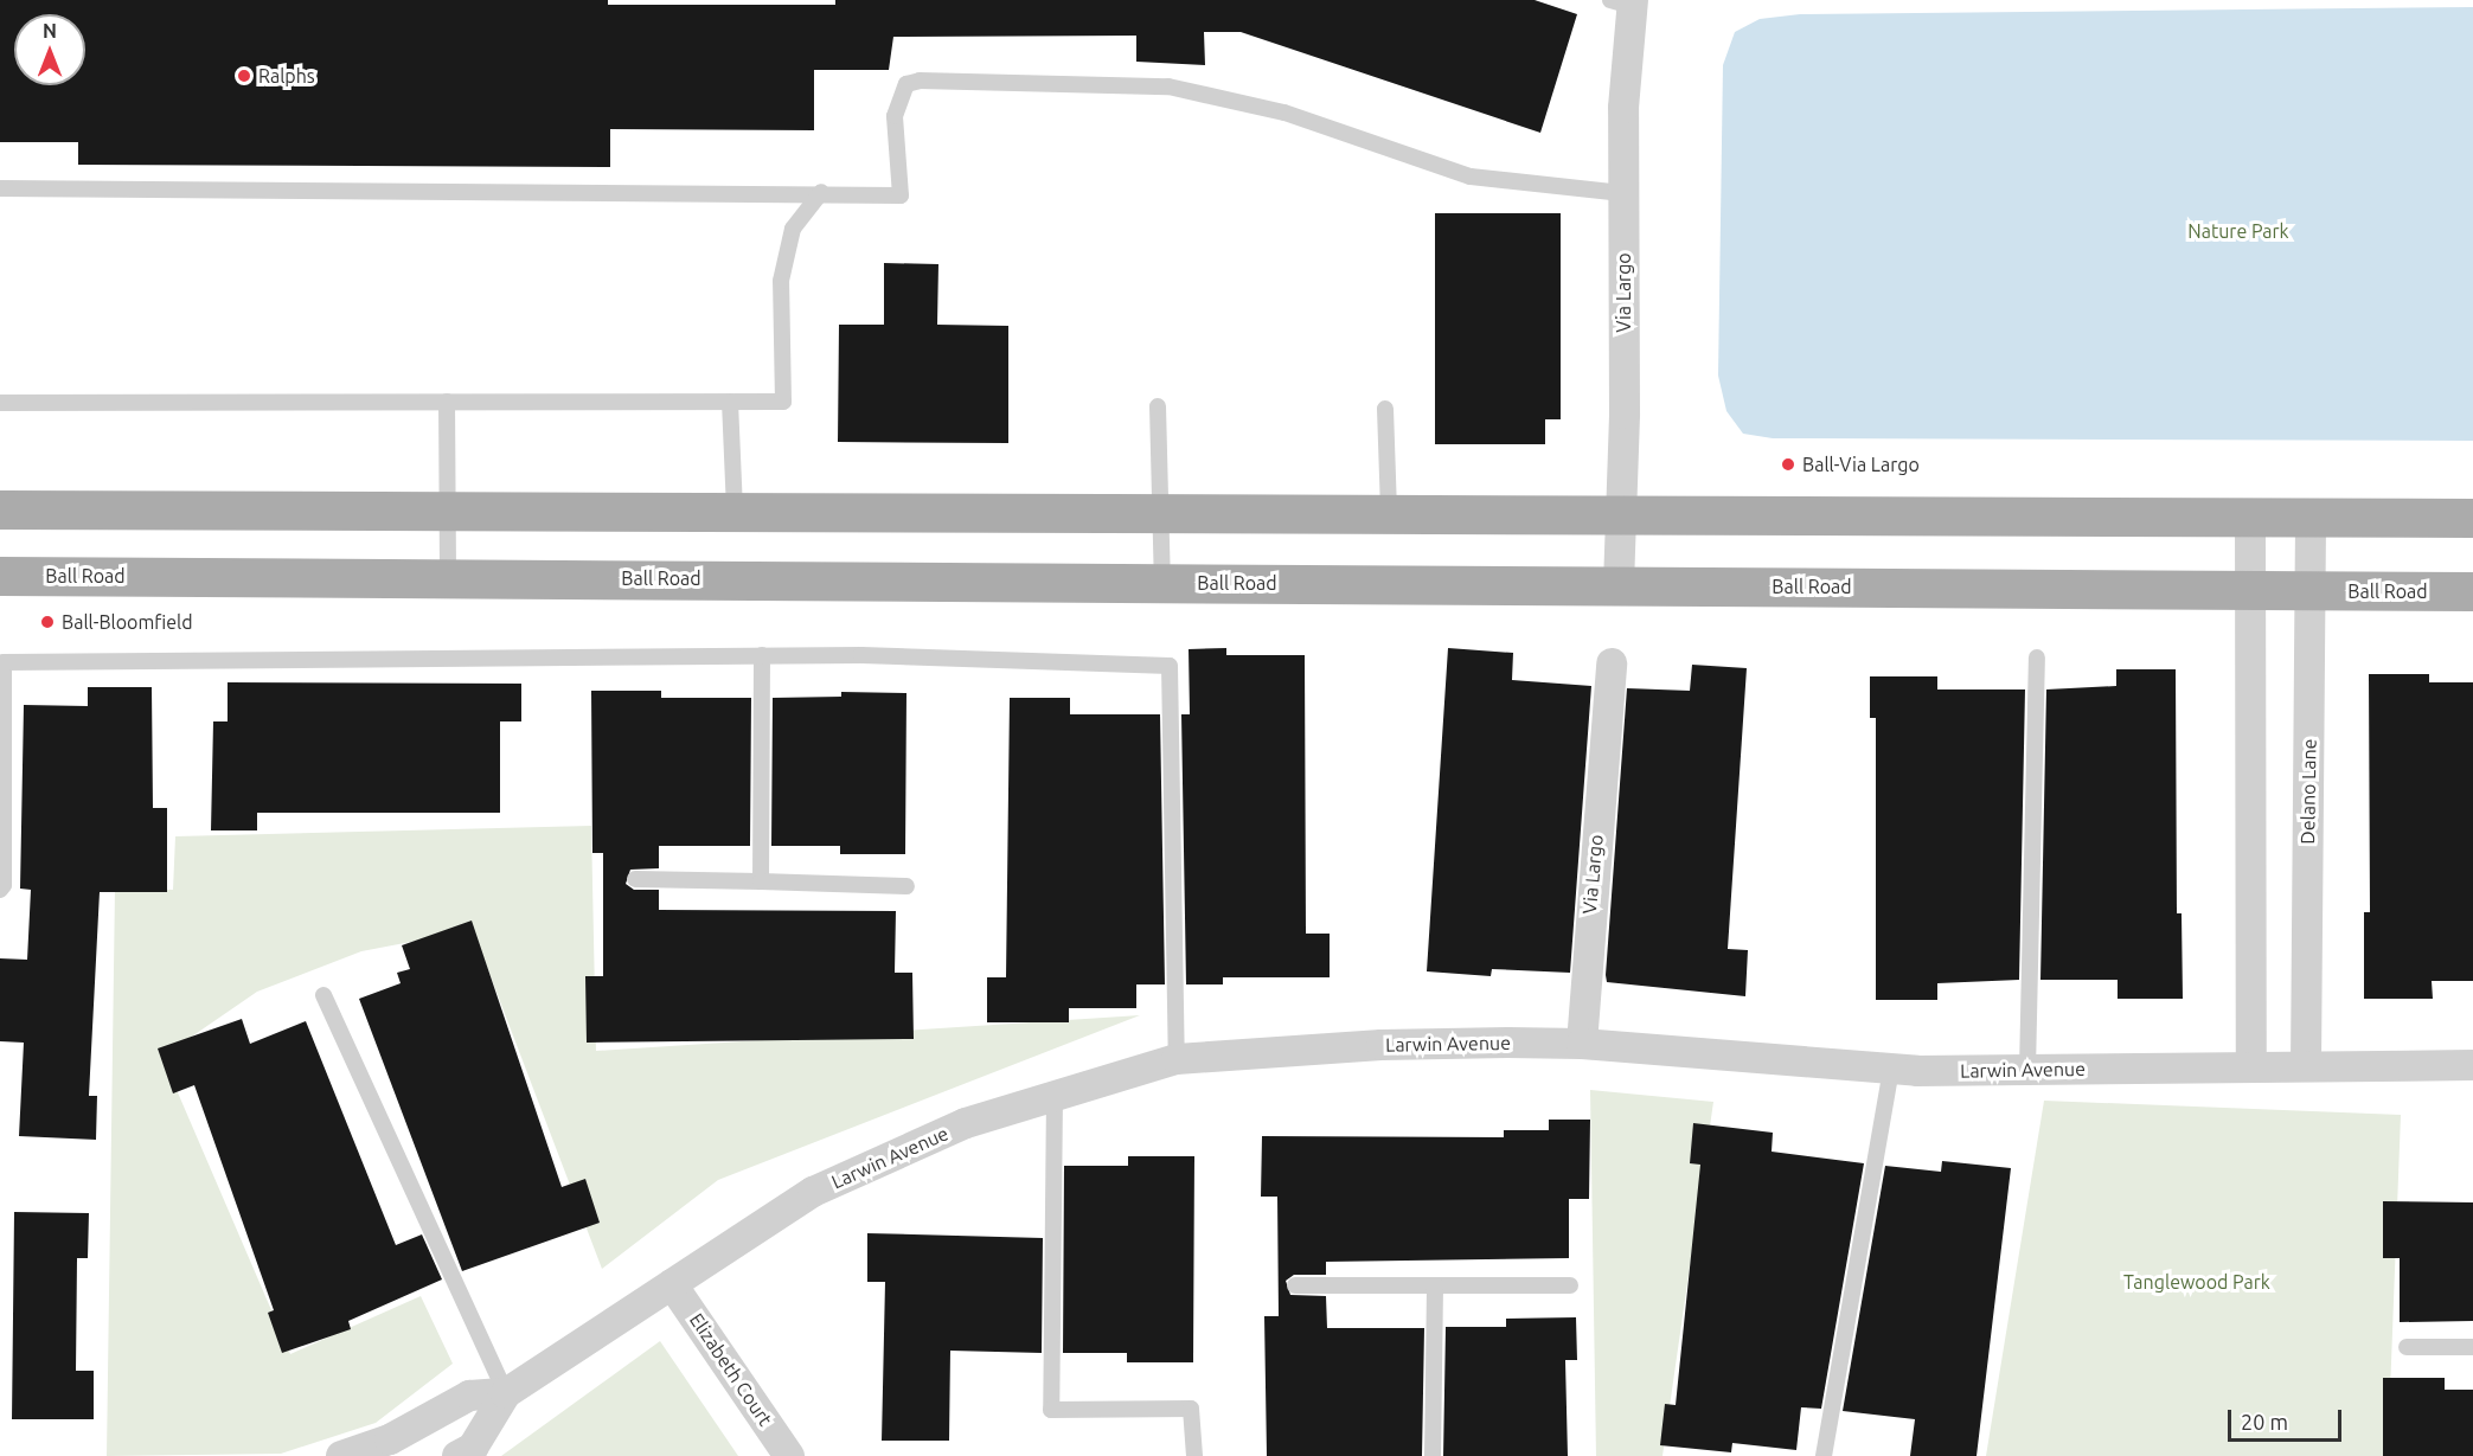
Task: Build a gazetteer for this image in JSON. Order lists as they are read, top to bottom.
{
  "streets": {
    "main road": ["Ball Road"],
    "street": [
      "Via Largo",
      "Delano Lane",
      "Larwin Avenue",
      "Elizabeth Court"
    ]
  },
  "crossings": [
    ["Via Largo", "Ball Road"],
    ["Via Largo", "Larwin Avenue"],
    ["Ball Road", "Delano Lane"],
    ["Delano Lane", "Larwin Avenue"],
    ["Larwin Avenue", "Elizabeth Court"]
  ],
  "parks": ["Nature Park", "Tanglewood Park"],
  "places": ["Ralphs", "Ball-Via Largo", "Ball-Bloomfield"],
  "scale_bar": "20 m",
  "north": "top"
}
